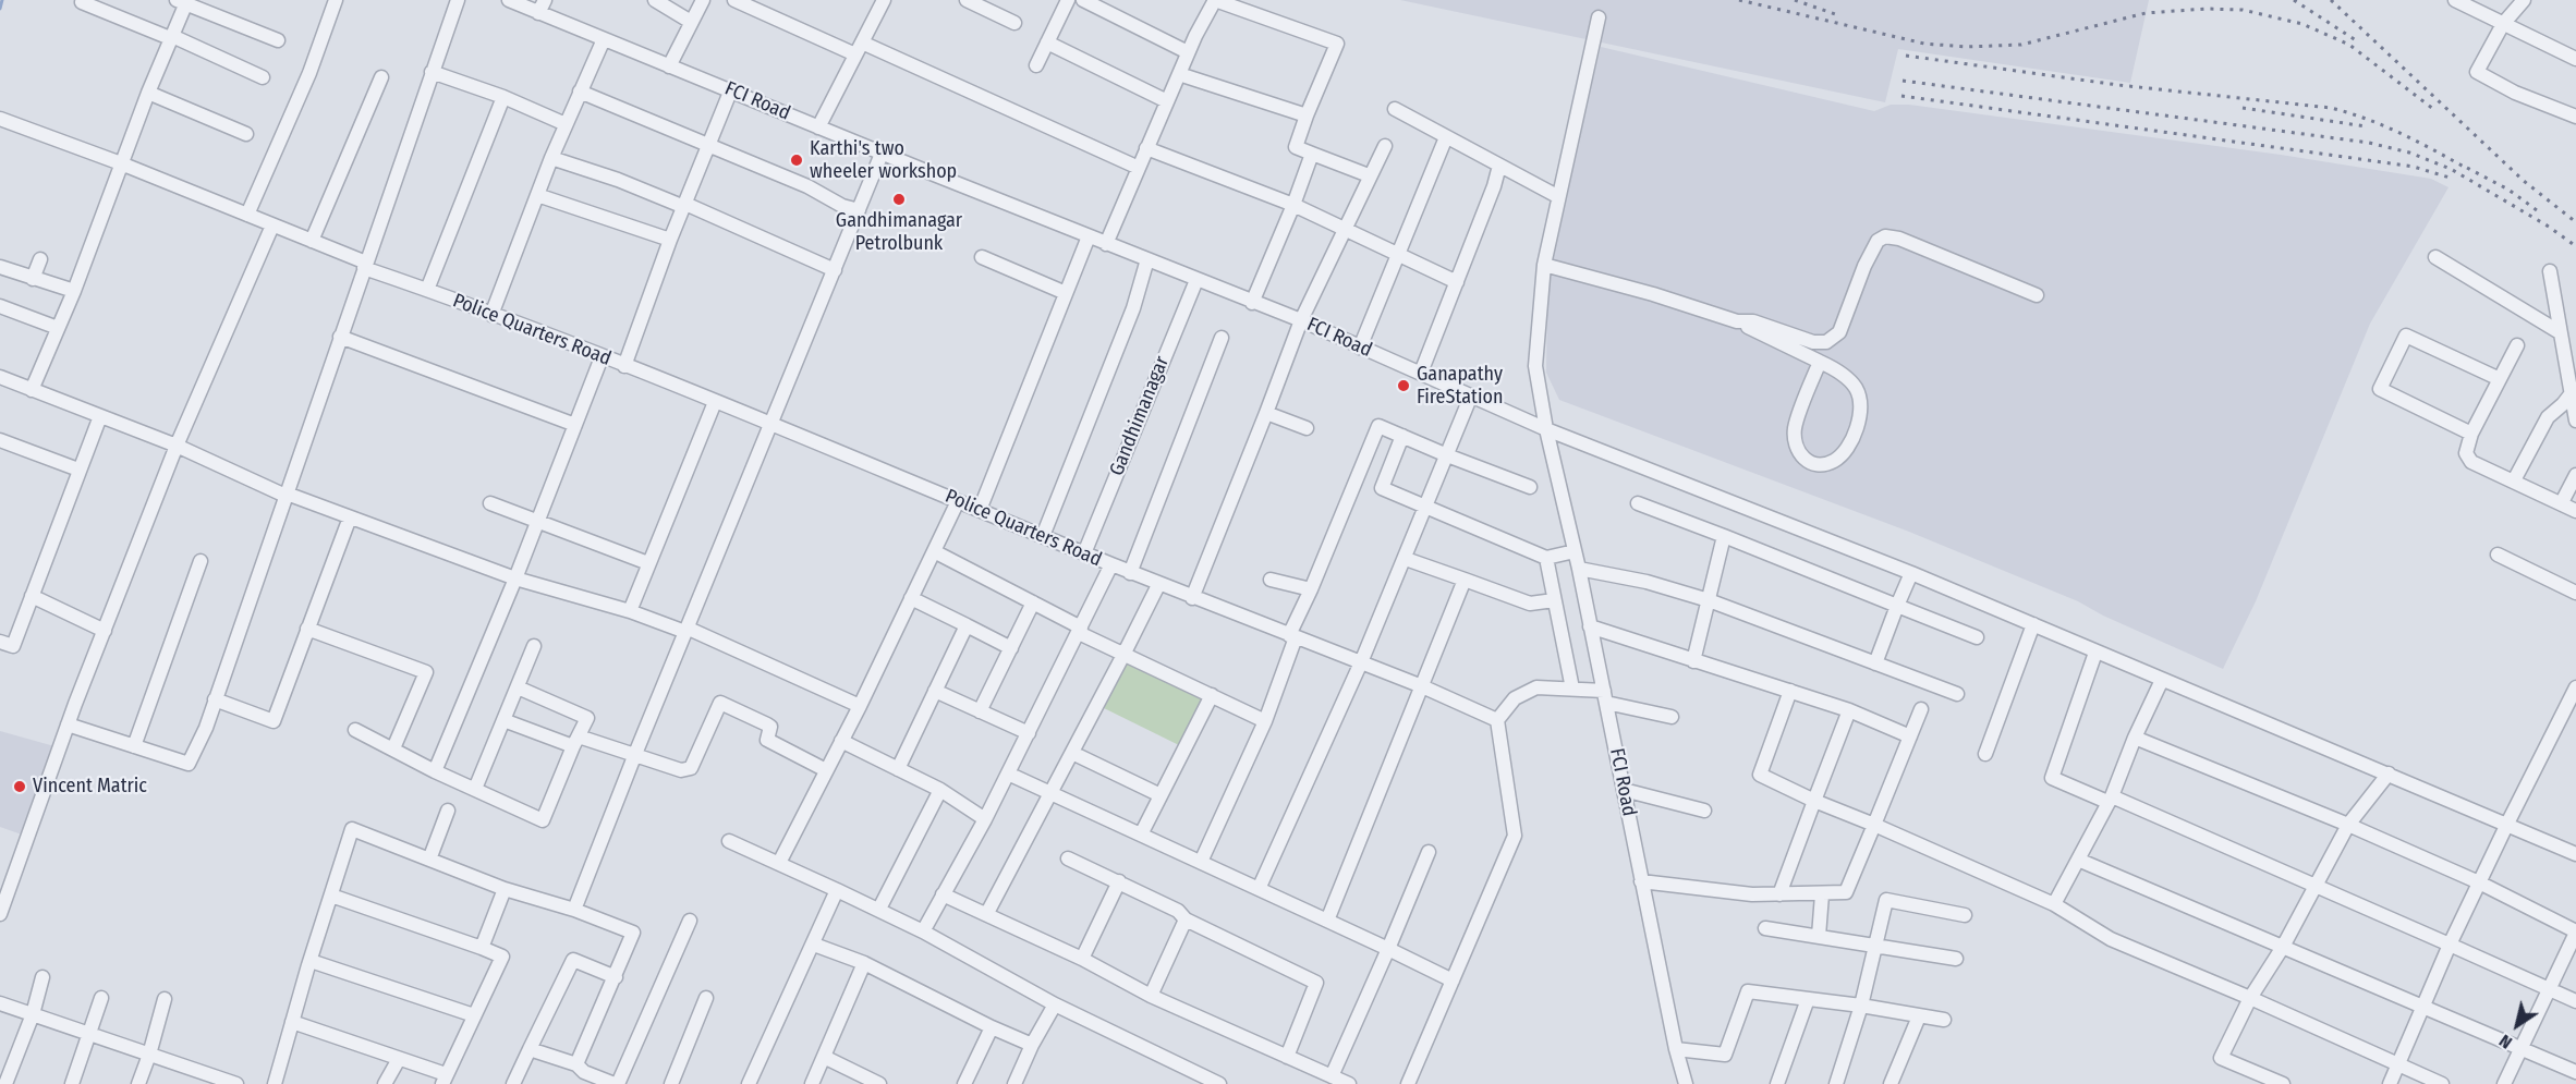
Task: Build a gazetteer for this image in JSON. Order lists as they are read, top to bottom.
{
  "streets": {
    "street": ["FCI Road", "Police Quarters Road", "Gandhimanagar"]
  },
  "crossings": [
    ["FCI Road", "Gandhimanagar"],
    ["Police Quarters Road", "Gandhimanagar"]
  ],
  "places": [
    "Karthi's two wheeler workshop",
    "Gandhimanagar Petrolbunk",
    "Ganapathy FireStation",
    "Vincent Matric"
  ],
  "north": "bottom left"
}
